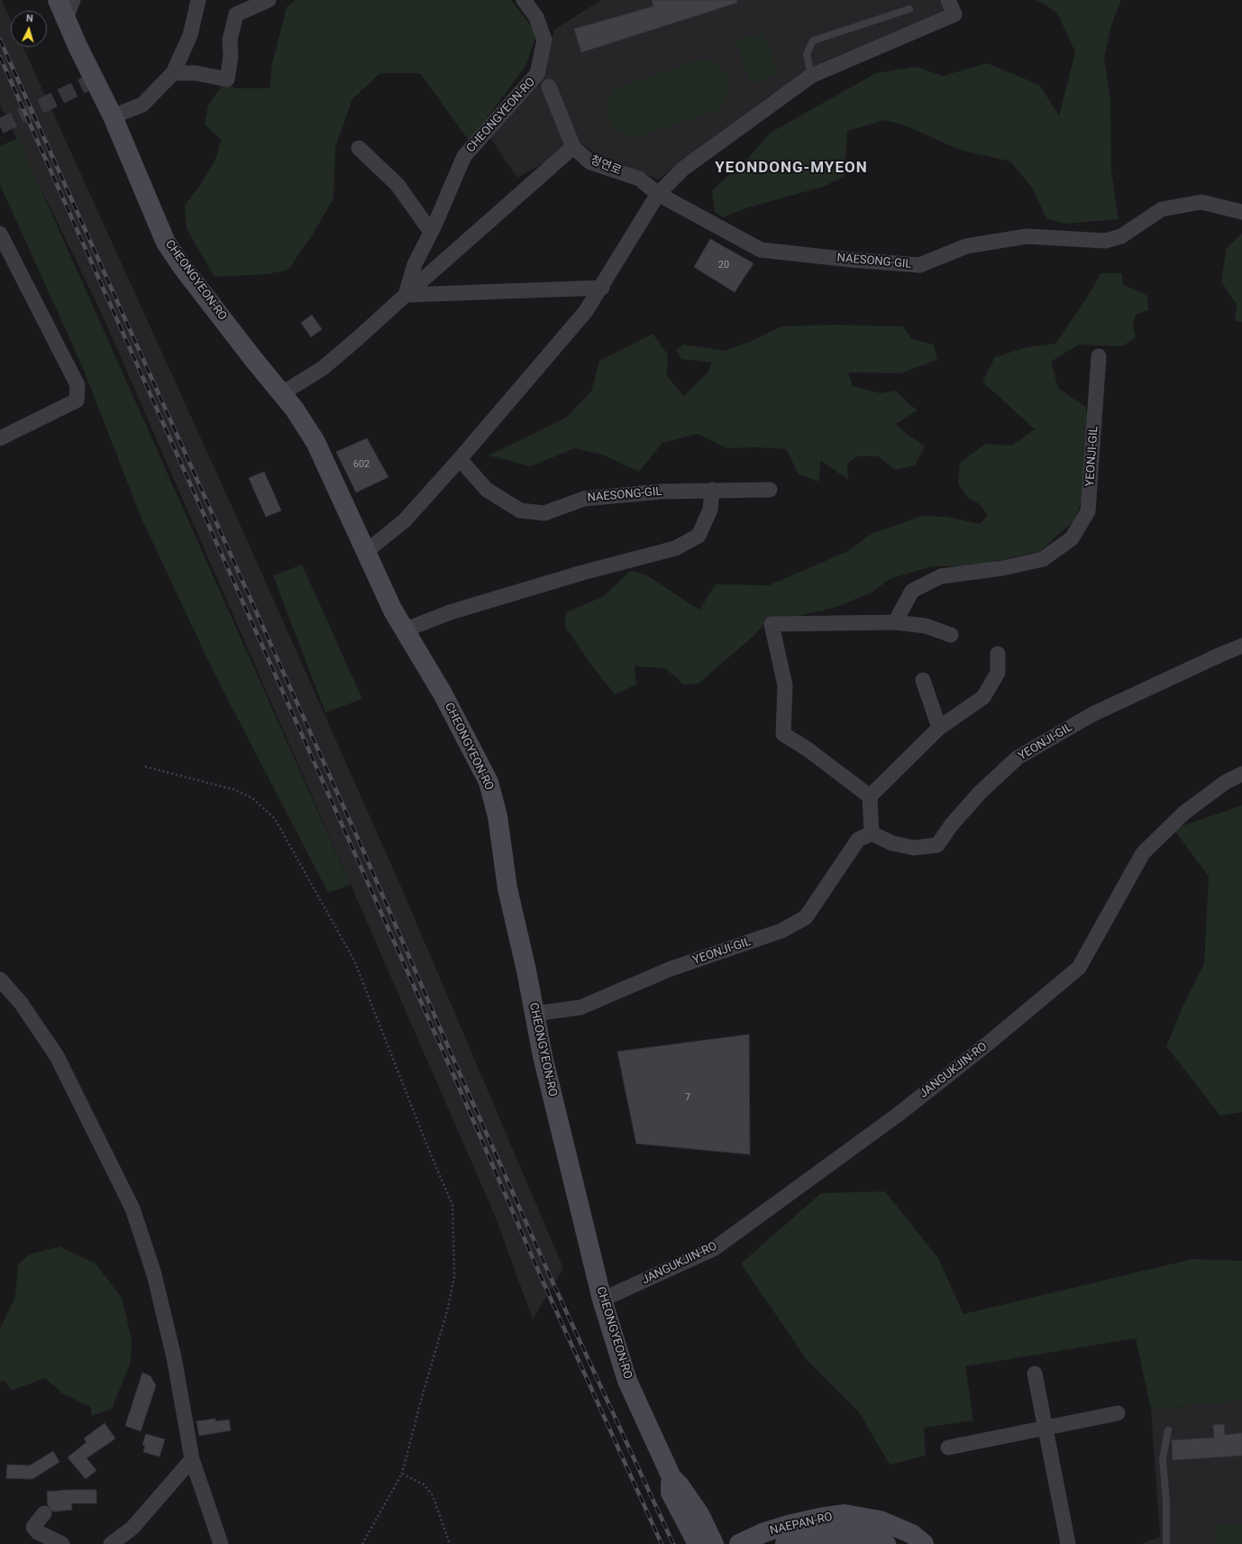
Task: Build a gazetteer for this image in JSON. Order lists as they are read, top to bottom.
{
  "streets": {
    "main road": ["CHEONGYEON-RO", "NAEPAN-RO"],
    "street": [
      "청연로",
      "NAESONG-GIL",
      "YEONJI-GIL",
      "JANGUKJIN-RO"
    ]
  },
  "crossings": [
    ["CHEONGYEON-RO", "YEONJI-GIL"],
    ["CHEONGYEON-RO", "JANGUKJIN-RO"],
    ["청연로", "NAESONG-GIL"]
  ],
  "districts": ["YEONDONG-MYEON"],
  "house_numbers": ["20", "602", "7"],
  "north": "top"
}
